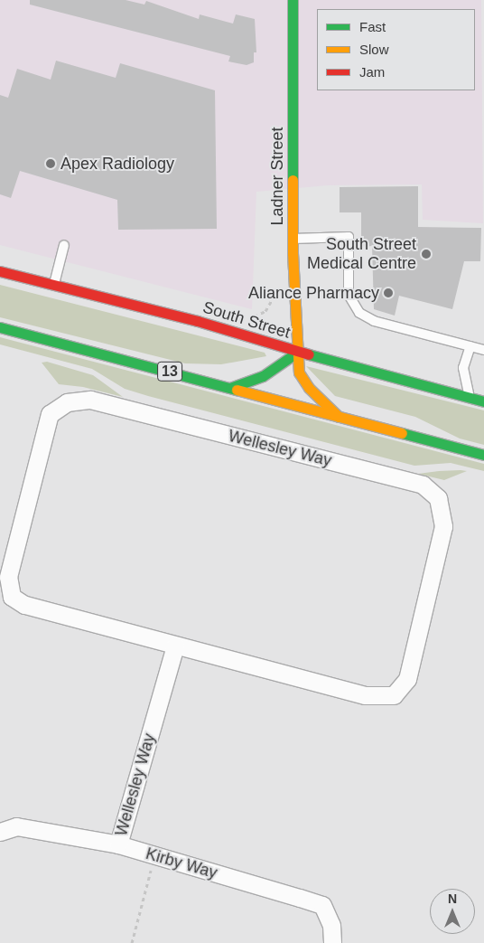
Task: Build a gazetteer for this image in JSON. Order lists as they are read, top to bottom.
{
  "streets": {
    "main road": ["Ladner Street", "South Street", "13"],
    "street": ["Wellesley Way", "Kirby Way"]
  },
  "crossings": [
    ["Ladner Street", "South Street"],
    ["Ladner Street", "13"],
    ["Wellesley Way", "Kirby Way"]
  ],
  "places": ["Apex Radiology", "South Street Medical Centre", "Aliance Pharmacy"],
  "legend": ["Fast", "Slow", "Jam"],
  "north": "top"
}
